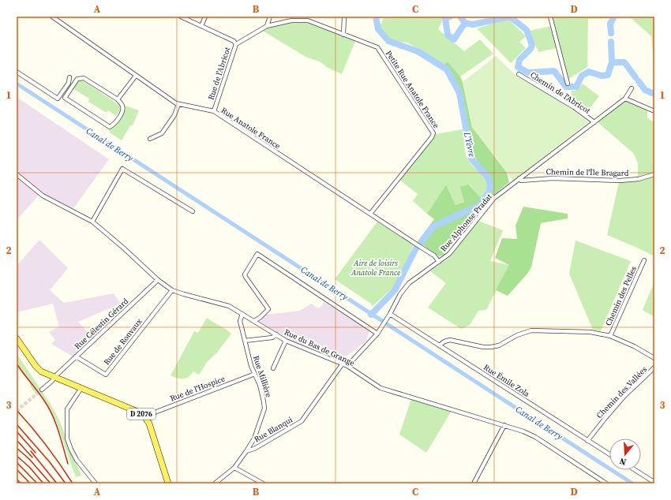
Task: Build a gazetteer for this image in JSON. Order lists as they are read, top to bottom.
{
  "streets": {
    "main road": ["D 2076"],
    "street": [
      "Rue de l'Abricot",
      "Petite Rue Anatole France",
      "Chemin de l'Abricot",
      "Rue Anatole France",
      "Chemin de l'Île Bragard",
      "Rue Alphonse Pradat",
      "Chemin des Pelles",
      "Rue Célestin Gérard",
      "Rue de Ronvaux",
      "Rue du Bas de Grange",
      "Rue Millière",
      "Rue Émile Zola",
      "Rue de l'Hospice",
      "Chemin des Vallées",
      "Rue Blanqui"
    ]
  },
  "crossings": [
    ["Rue de l'Abricot", "Rue Anatole France"],
    ["Petite Rue Anatole France", "Rue Anatole France"],
    ["Chemin de l'Abricot", "Rue Alphonse Pradat"],
    ["Rue Anatole France", "Rue Alphonse Pradat"],
    ["Chemin de l'Île Bragard", "Rue Alphonse Pradat"],
    ["Rue Alphonse Pradat", "Rue du Bas de Grange"],
    ["Rue Alphonse Pradat", "Rue Émile Zola"],
    ["Chemin des Pelles", "Rue Émile Zola"],
    ["Rue Célestin Gérard", "Rue de Ronvaux"],
    ["Rue Célestin Gérard", "Rue du Bas de Grange"],
    ["Rue Célestin Gérard", "D 2076"],
    ["Rue de Ronvaux", "Rue du Bas de Grange"],
    ["Rue du Bas de Grange", "Rue Millière"],
    ["Rue du Bas de Grange", "Rue Blanqui"],
    ["Rue Millière", "Rue de l'Hospice"],
    ["Rue Millière", "Rue Blanqui"],
    ["Rue Émile Zola", "Chemin des Vallées"],
    ["Rue de l'Hospice", "D 2076"]
  ],
  "water": ["Canal de Berry", "L'Yèvre"],
  "parks": ["Aire de loisirs Anatole France"],
  "north": "bottom",
  "grid": {
    "columns": [
      "A",
      "B",
      "C",
      "D"
    ],
    "rows": ["1", "2", "3"]
  }
}
